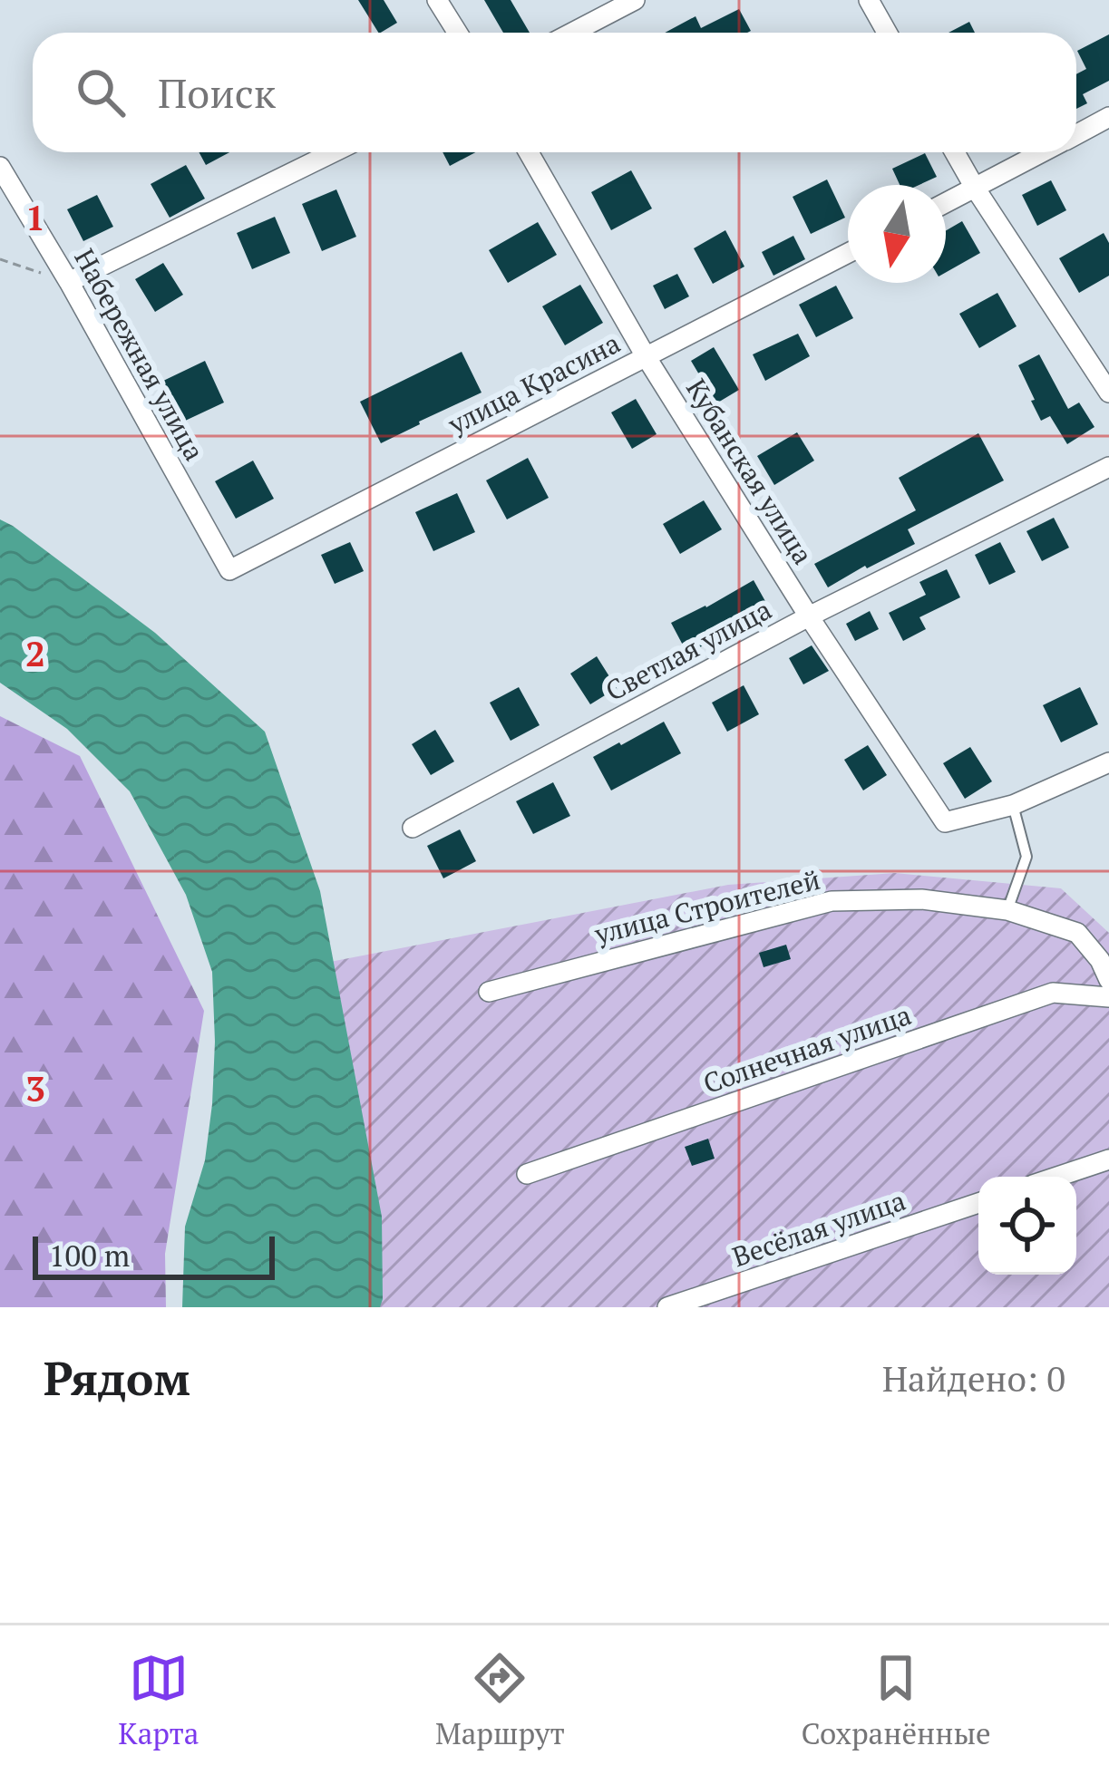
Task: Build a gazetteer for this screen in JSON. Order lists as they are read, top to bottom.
{
  "streets": {
    "street": [
      "Набережная улица",
      "улица Красина",
      "Кубанская улица",
      "Светлая улица",
      "улица Строителей",
      "Солнечная улица",
      "Весёлая улица"
    ]
  },
  "crossings": [
    ["Набережная улица", "улица Красина"],
    ["улица Красина", "Кубанская улица"],
    ["Кубанская улица", "Светлая улица"]
  ],
  "scale_bar": "100 m",
  "north": "bottom",
  "page": {
    "search": "Поиск",
    "scale": "100 m",
    "heading": ["Рядом", "Найдено: 0"],
    "nav": ["Карта", "Маршрут", "Сохранённые"]
  },
  "grid": {
    "rows": ["1", "2", "3"]
  }
}
